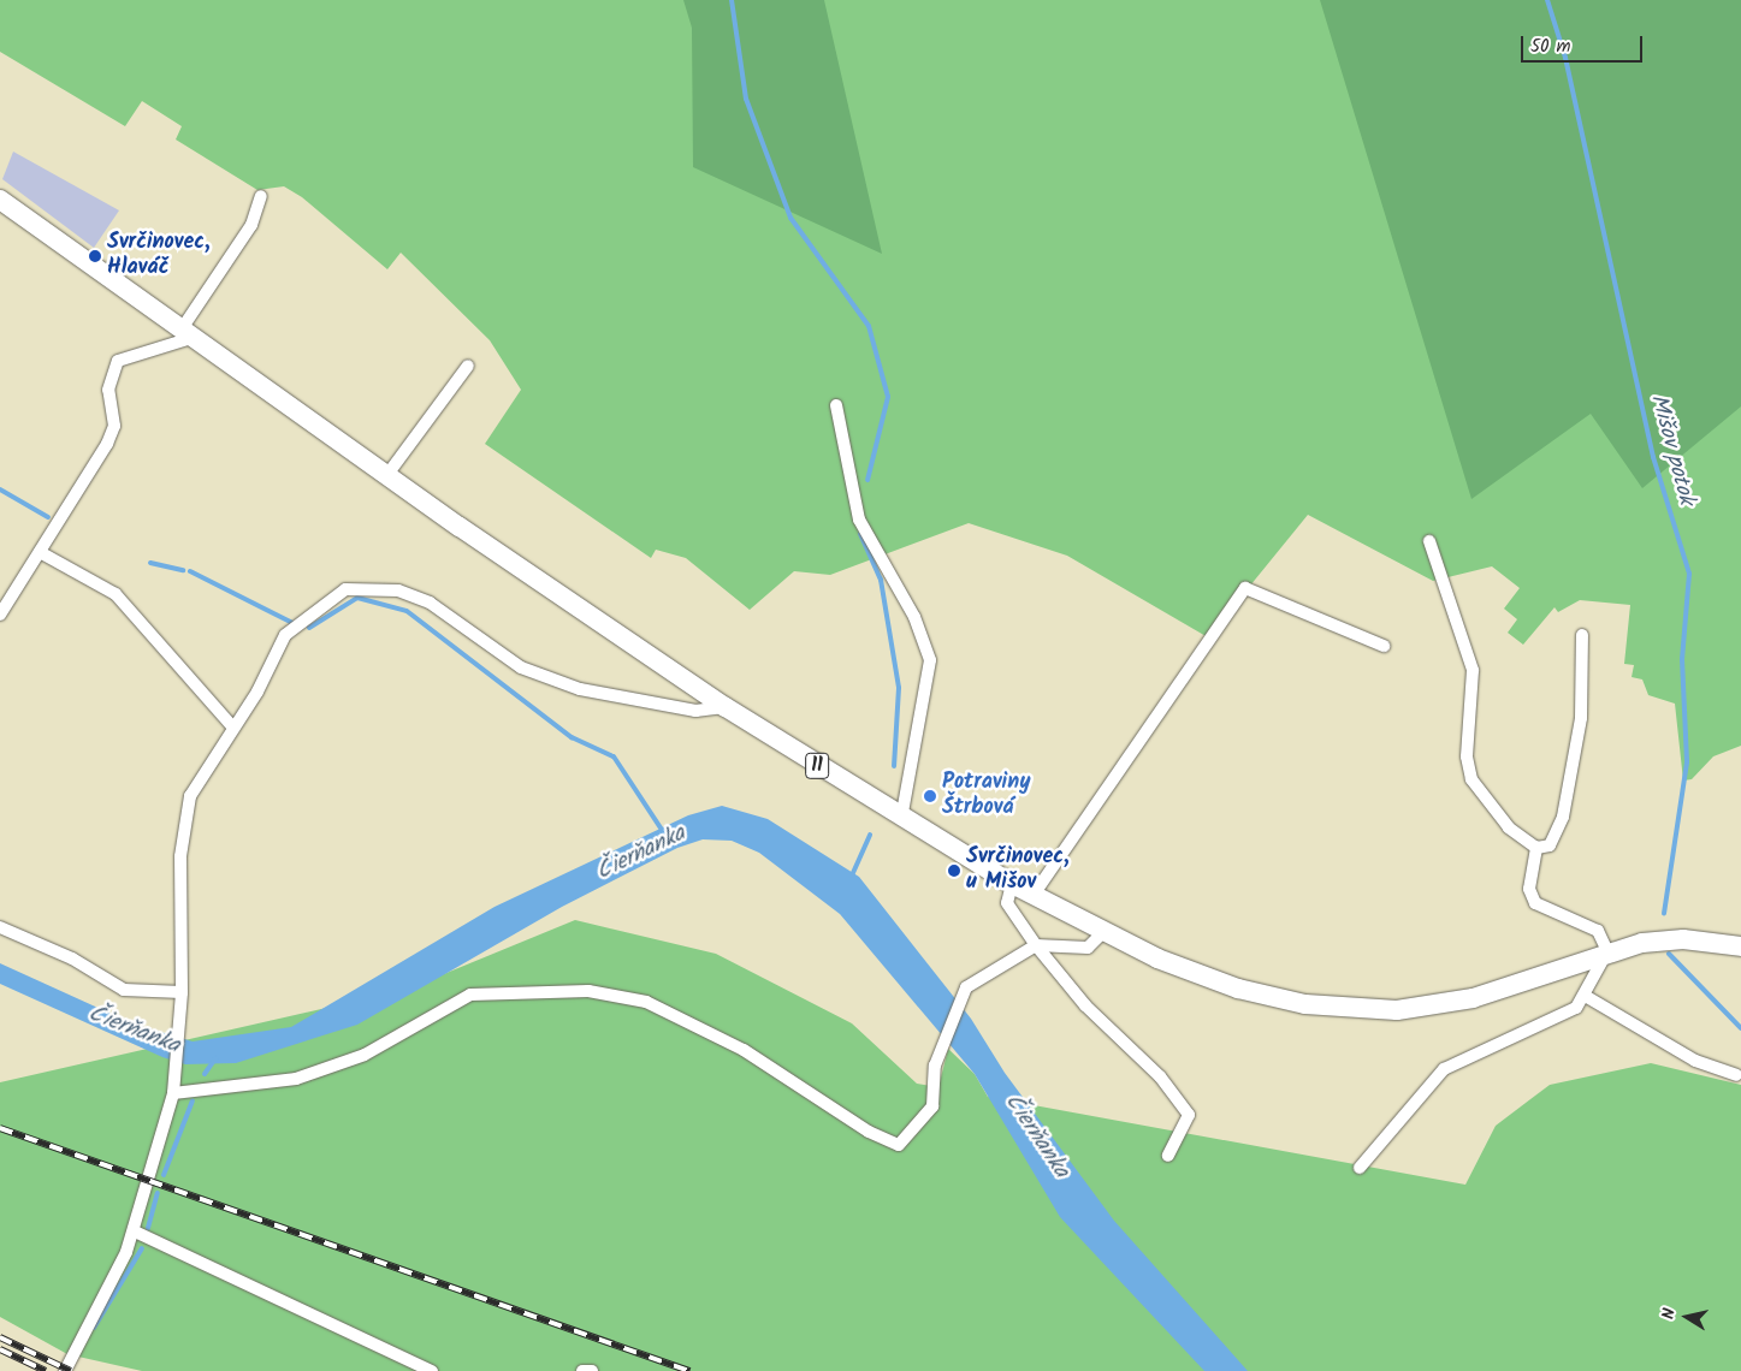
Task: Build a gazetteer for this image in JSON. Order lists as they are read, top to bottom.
{
  "streets": {
    "main road": ["11"]
  },
  "water": ["Mišov potok", "Čierňanka"],
  "places": ["Svrčinovec, Hlaváč", "Potraviny Štrbová", "Svrčinovec, u Mišov"],
  "scale_bar": "50 m",
  "north": "left"
}
